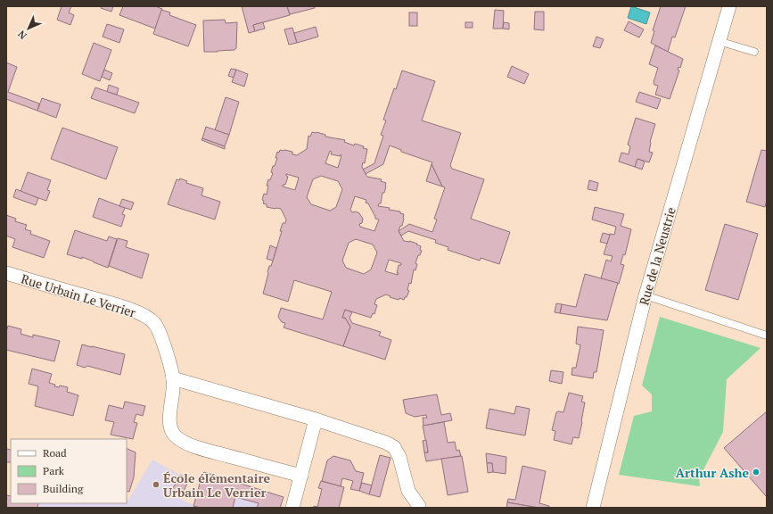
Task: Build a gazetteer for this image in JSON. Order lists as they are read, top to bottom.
{
  "streets": {
    "street": ["Rue de la Neustrie", "Rue Urbain Le Verrier"]
  },
  "places": ["Arthur Ashe", "École élémentaire Urbain Le Verrier"],
  "legend": ["Road", "Park", "Building"],
  "north": "bottom left"
}
